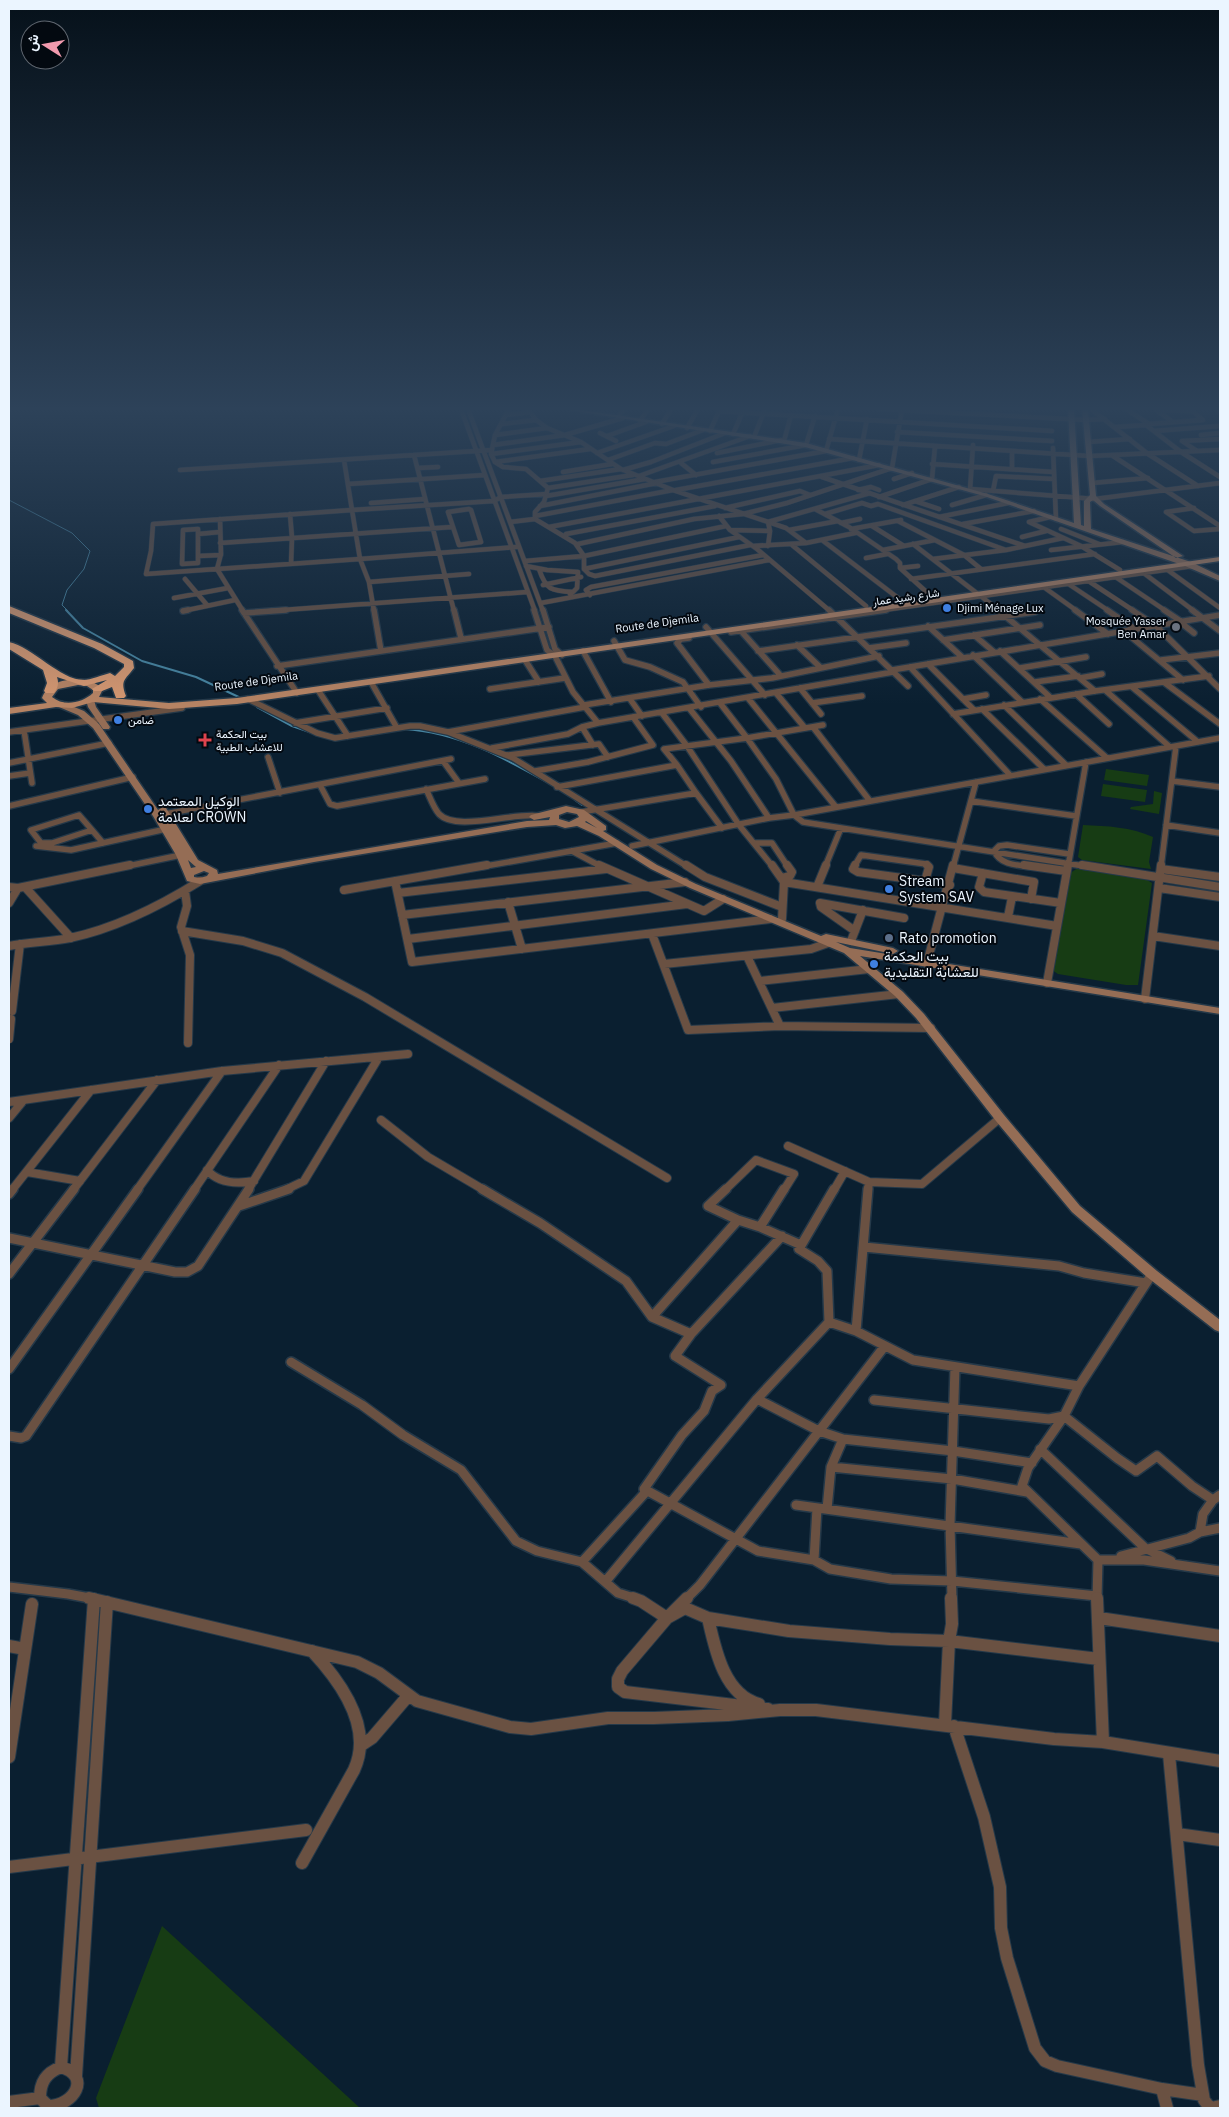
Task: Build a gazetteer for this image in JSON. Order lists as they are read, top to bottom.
{
  "streets": {
    "main road": ["Route de Djemila"],
    "street": ["شارع رشيد عمار"]
  },
  "crossings": [
    ["شارع رشيد عمار", "Route de Djemila"]
  ],
  "places": {
    "other": [
      "Djimi Ménage Lux",
      "Mosquée Yasser Ben Amar",
      "ضامن",
      "الوكيل المعتمد لعلامة CROWN",
      "Stream System SAV",
      "Rato promotion",
      "بيت الحكمة للعشابة التقليدية"
    ],
    "health": ["بيت الحكمة للاعشاب الطبية"]
  },
  "north": "left"
}
